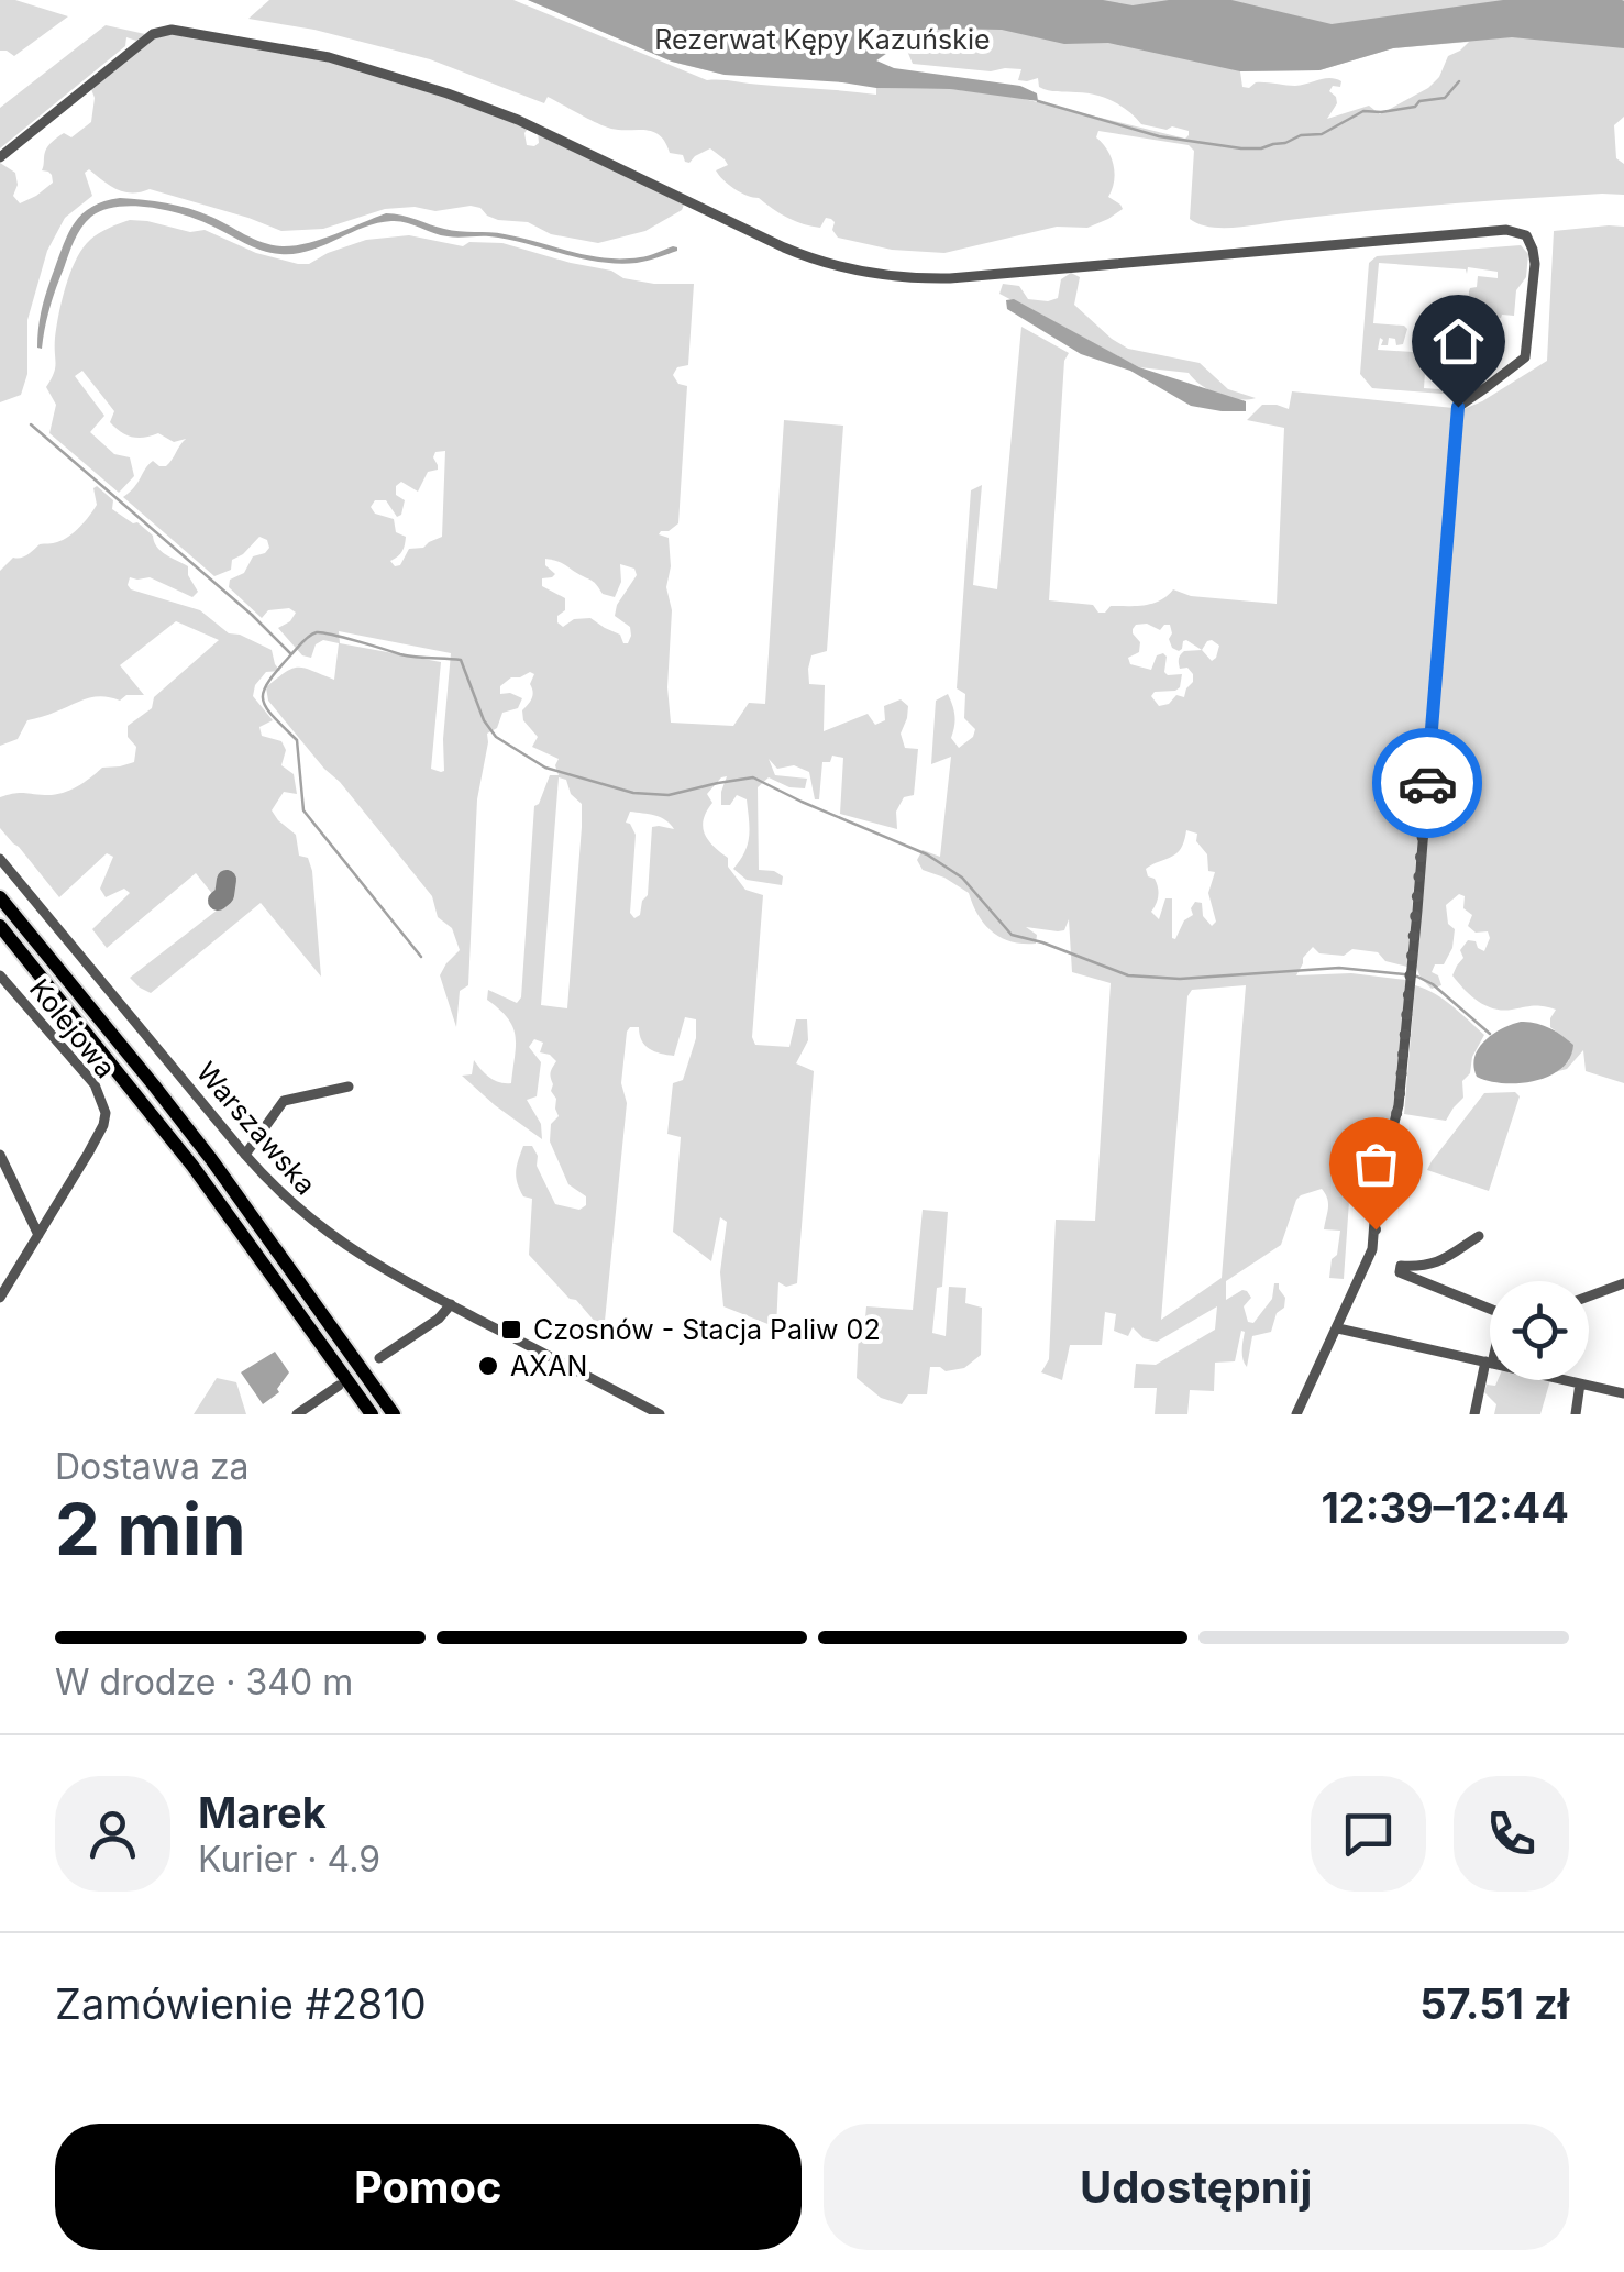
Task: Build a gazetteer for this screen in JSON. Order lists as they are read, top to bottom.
{
  "streets": {
    "street": ["Kolejowa", "Warszawska"]
  },
  "parks": ["Rezerwat Kępy Kazuńskie"],
  "places": {
    "transit": ["Czosnów - Stacja Paliw 02"],
    "other": ["AXAN"]
  },
  "page": {
    "heading": ["2 min", "Dostawa za", "12:39–12:44"],
    "panel": [
      "Marek",
      "Kurier · 4.9",
      "Zamówienie #2810",
      "57.51 zł"
    ],
    "bar": "W drodze · 340 m",
    "buttons": ["Pomoc", "Udostępnij"]
  }
}
